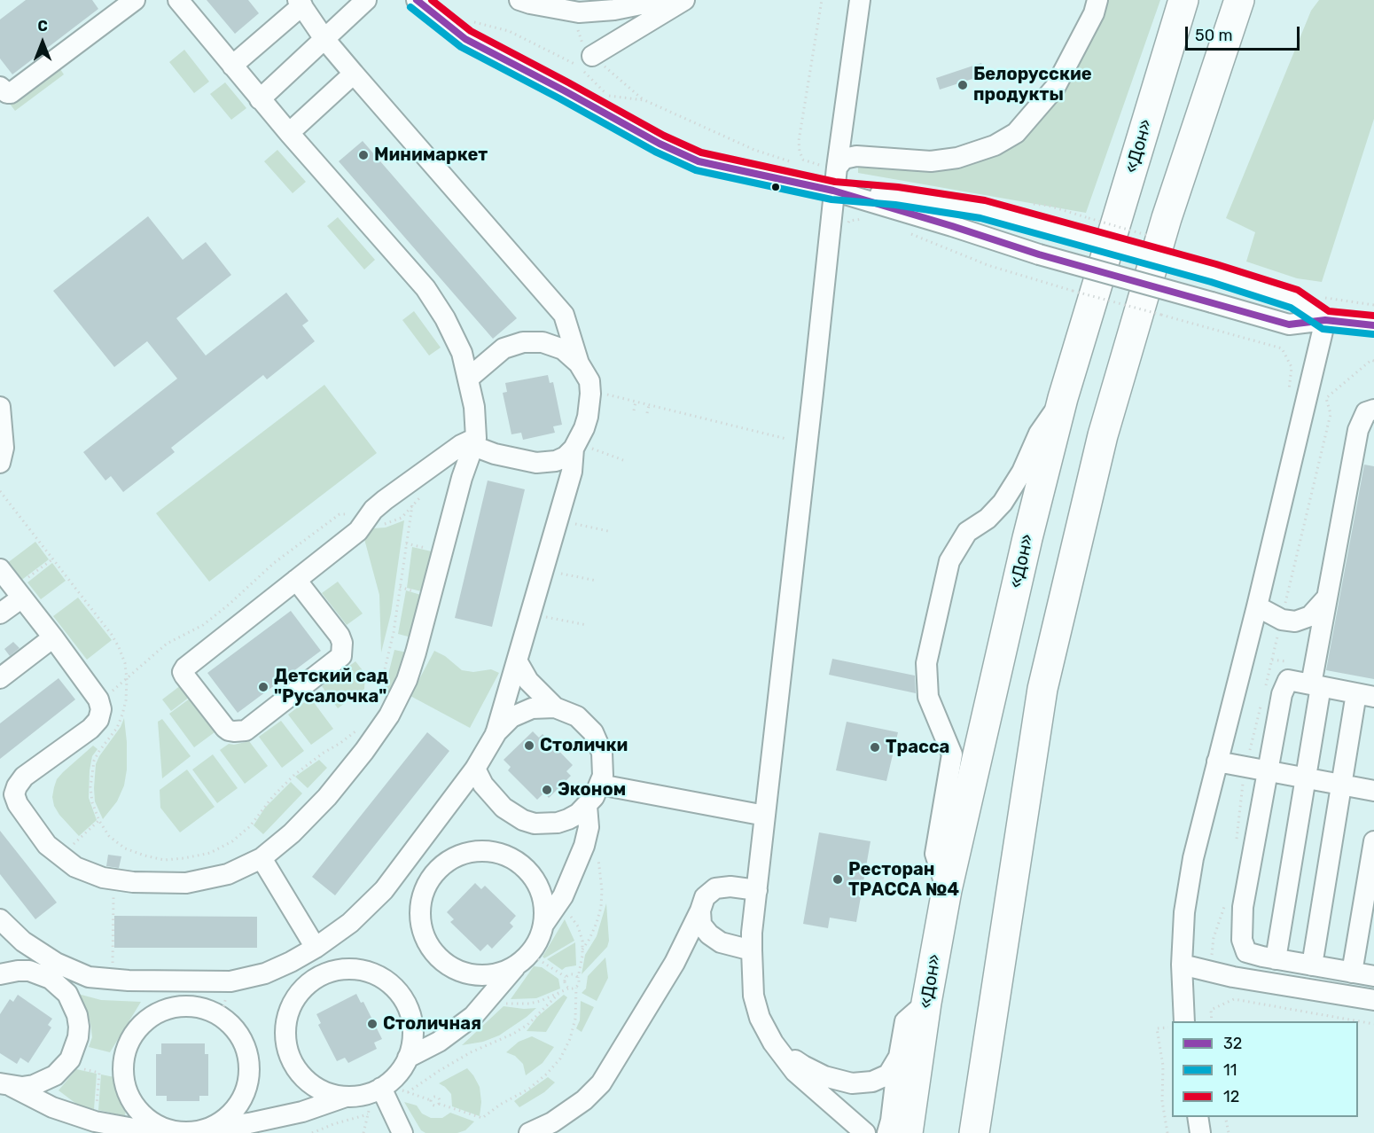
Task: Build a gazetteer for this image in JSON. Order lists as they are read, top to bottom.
{
  "streets": {
    "highway": ["«Дон»"]
  },
  "places": [
    "Белорусские продукты",
    "Минимаркет",
    "Детский сад \"Русалочка\"",
    "Столички",
    "Трасса",
    "Эконом",
    "Ресторан ТРАССА №4",
    "Столичная"
  ],
  "lines": ["transit line 32", "transit line 12", "transit line 11"],
  "legend": ["32", "11", "12"],
  "scale_bar": "50 m",
  "north": "top"
}
